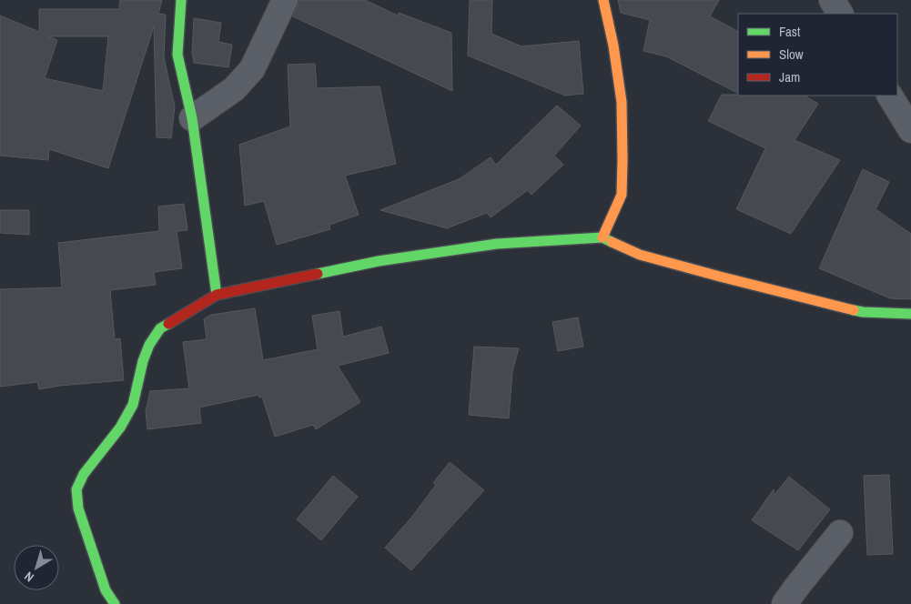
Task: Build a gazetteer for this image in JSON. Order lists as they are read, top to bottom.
{
  "legend": ["Fast", "Slow", "Jam"],
  "north": "bottom left"
}
